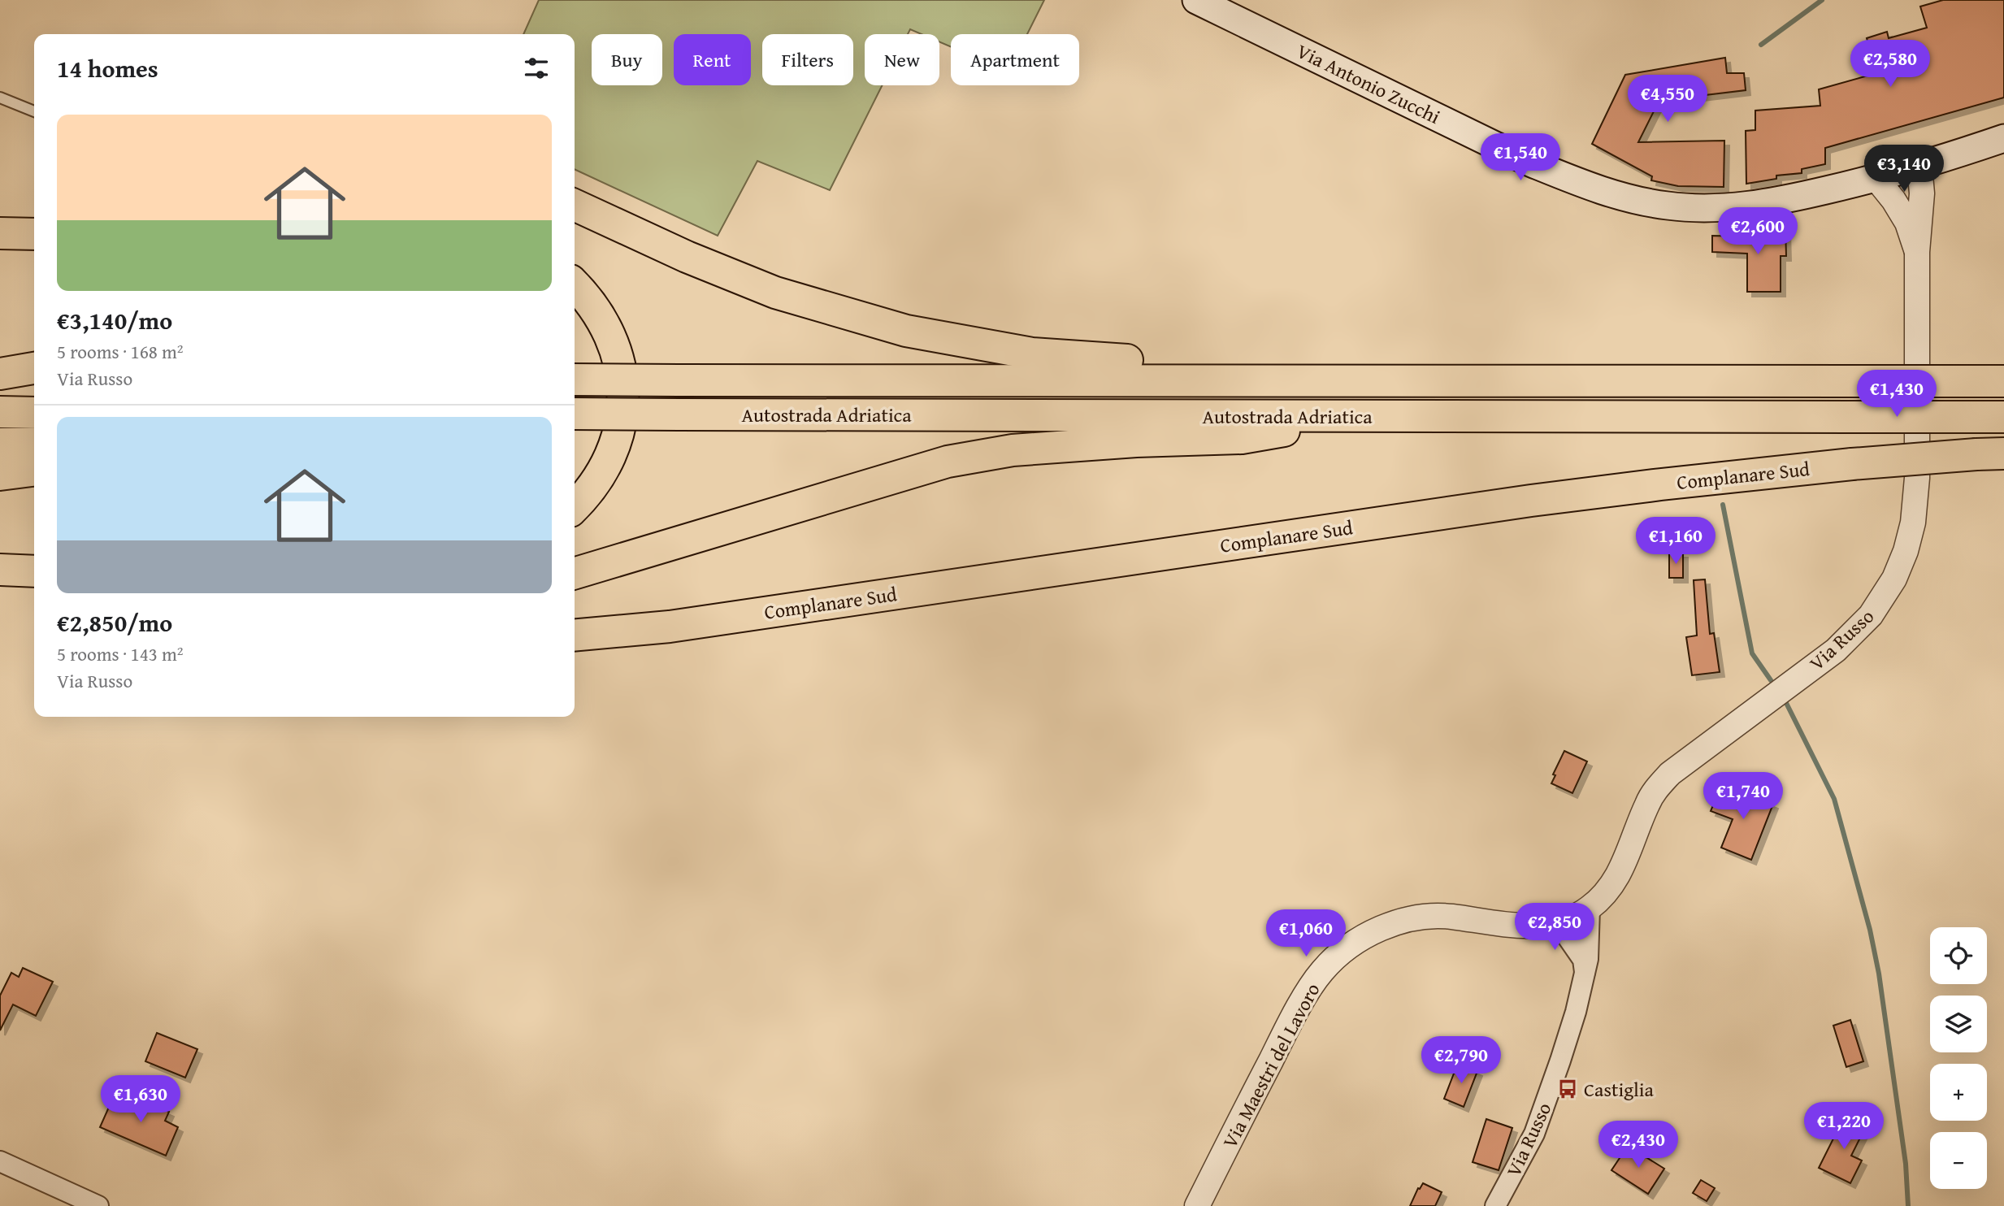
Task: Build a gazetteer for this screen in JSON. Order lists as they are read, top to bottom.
{
  "streets": {
    "highway": ["Autostrada Adriatica", "Complanare Sud"],
    "main road": ["Via Antonio Zucchi"],
    "street": ["Via Russo", "Via Maestri del Lavoro"]
  },
  "crossings": [
    ["Via Antonio Zucchi", "Via Russo"],
    ["Via Russo", "Via Maestri del Lavoro"]
  ],
  "places": {
    "bus stop": ["Castiglia"]
  },
  "page": {
    "chip": [
      "Buy",
      "Rent",
      "Filters",
      "New",
      "Apartment"
    ],
    "heading": "14 homes",
    "price": [
      "€2,580",
      "€4,550",
      "€1,540",
      "€3,140",
      "€2,600",
      "€1,430",
      "€1,160",
      "€1,740",
      "€2,850",
      "€1,060",
      "€2,790",
      "€1,630",
      "€1,220",
      "€2,430"
    ],
    "list": [
      {
        "name": "€3,140/mo",
        "note": "5 rooms · 168 m² · Via Russo"
      },
      {
        "name": "€2,850/mo",
        "note": "5 rooms · 143 m² · Via Russo"
      }
    ],
    "map_buttons": ["+", "−"]
  }
}
